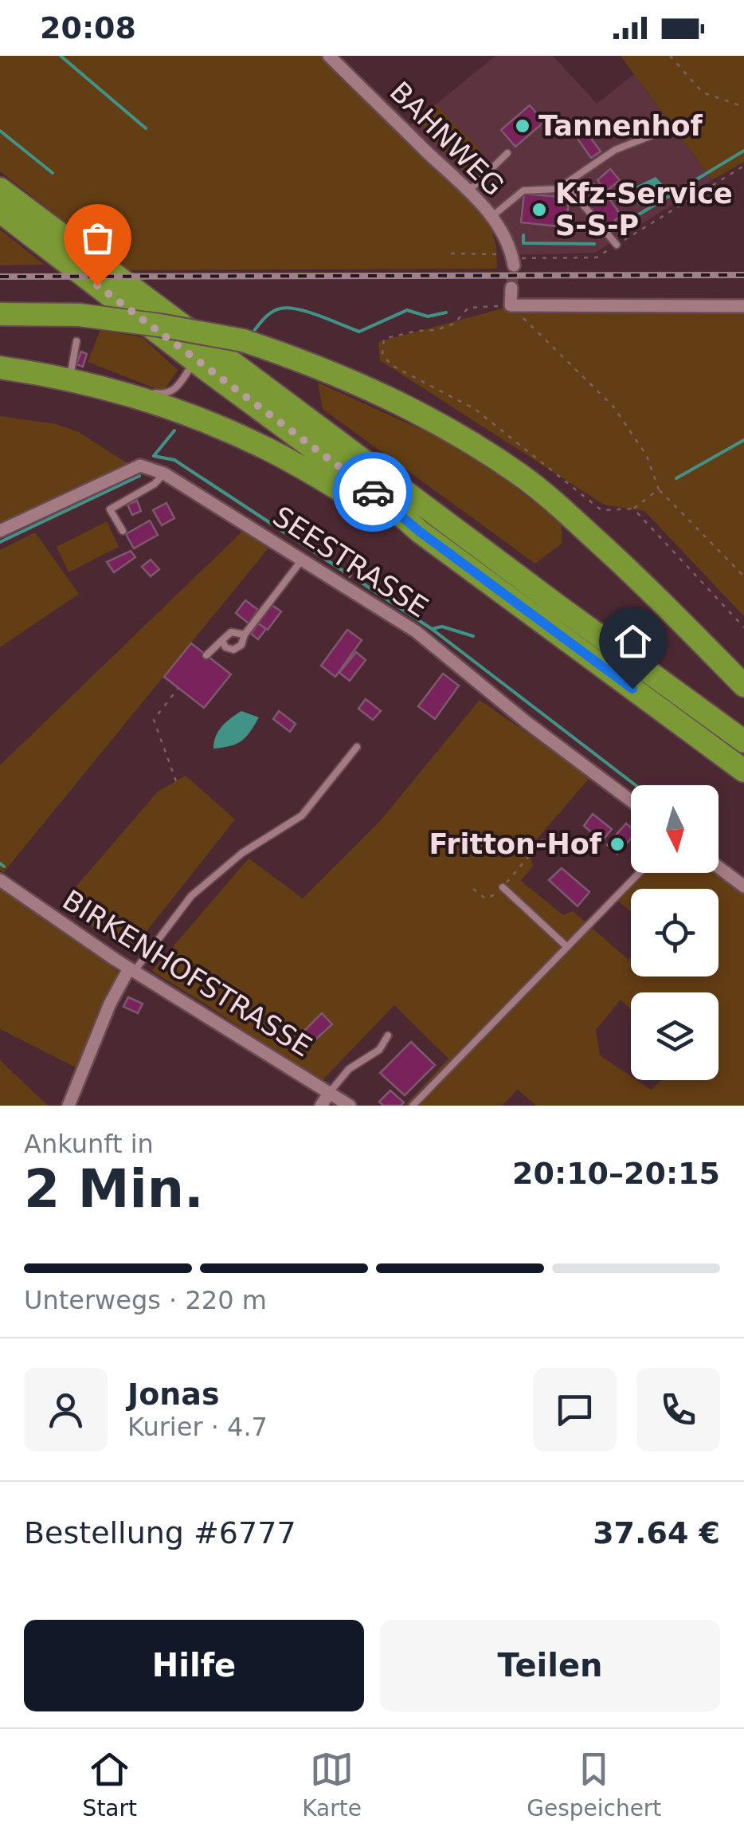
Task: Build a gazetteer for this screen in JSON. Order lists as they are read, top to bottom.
{
  "streets": {
    "street": ["BAHNWEG", "SEESTRASSE", "BIRKENHOFSTRASSE"]
  },
  "places": ["Tannenhof", "Kfz-Service S-S-P", "Fritton-Hof"],
  "north": "bottom",
  "page": {
    "status": "20:08",
    "heading": ["2 Min.", "Ankunft in", "20:10–20:15"],
    "panel": [
      "Jonas",
      "Kurier · 4.7",
      "Bestellung #6777",
      "37.64 €"
    ],
    "bar": "Unterwegs · 220 m",
    "buttons": ["Hilfe", "Teilen"],
    "tabs": ["Start", "Karte", "Gespeichert"]
  }
}
